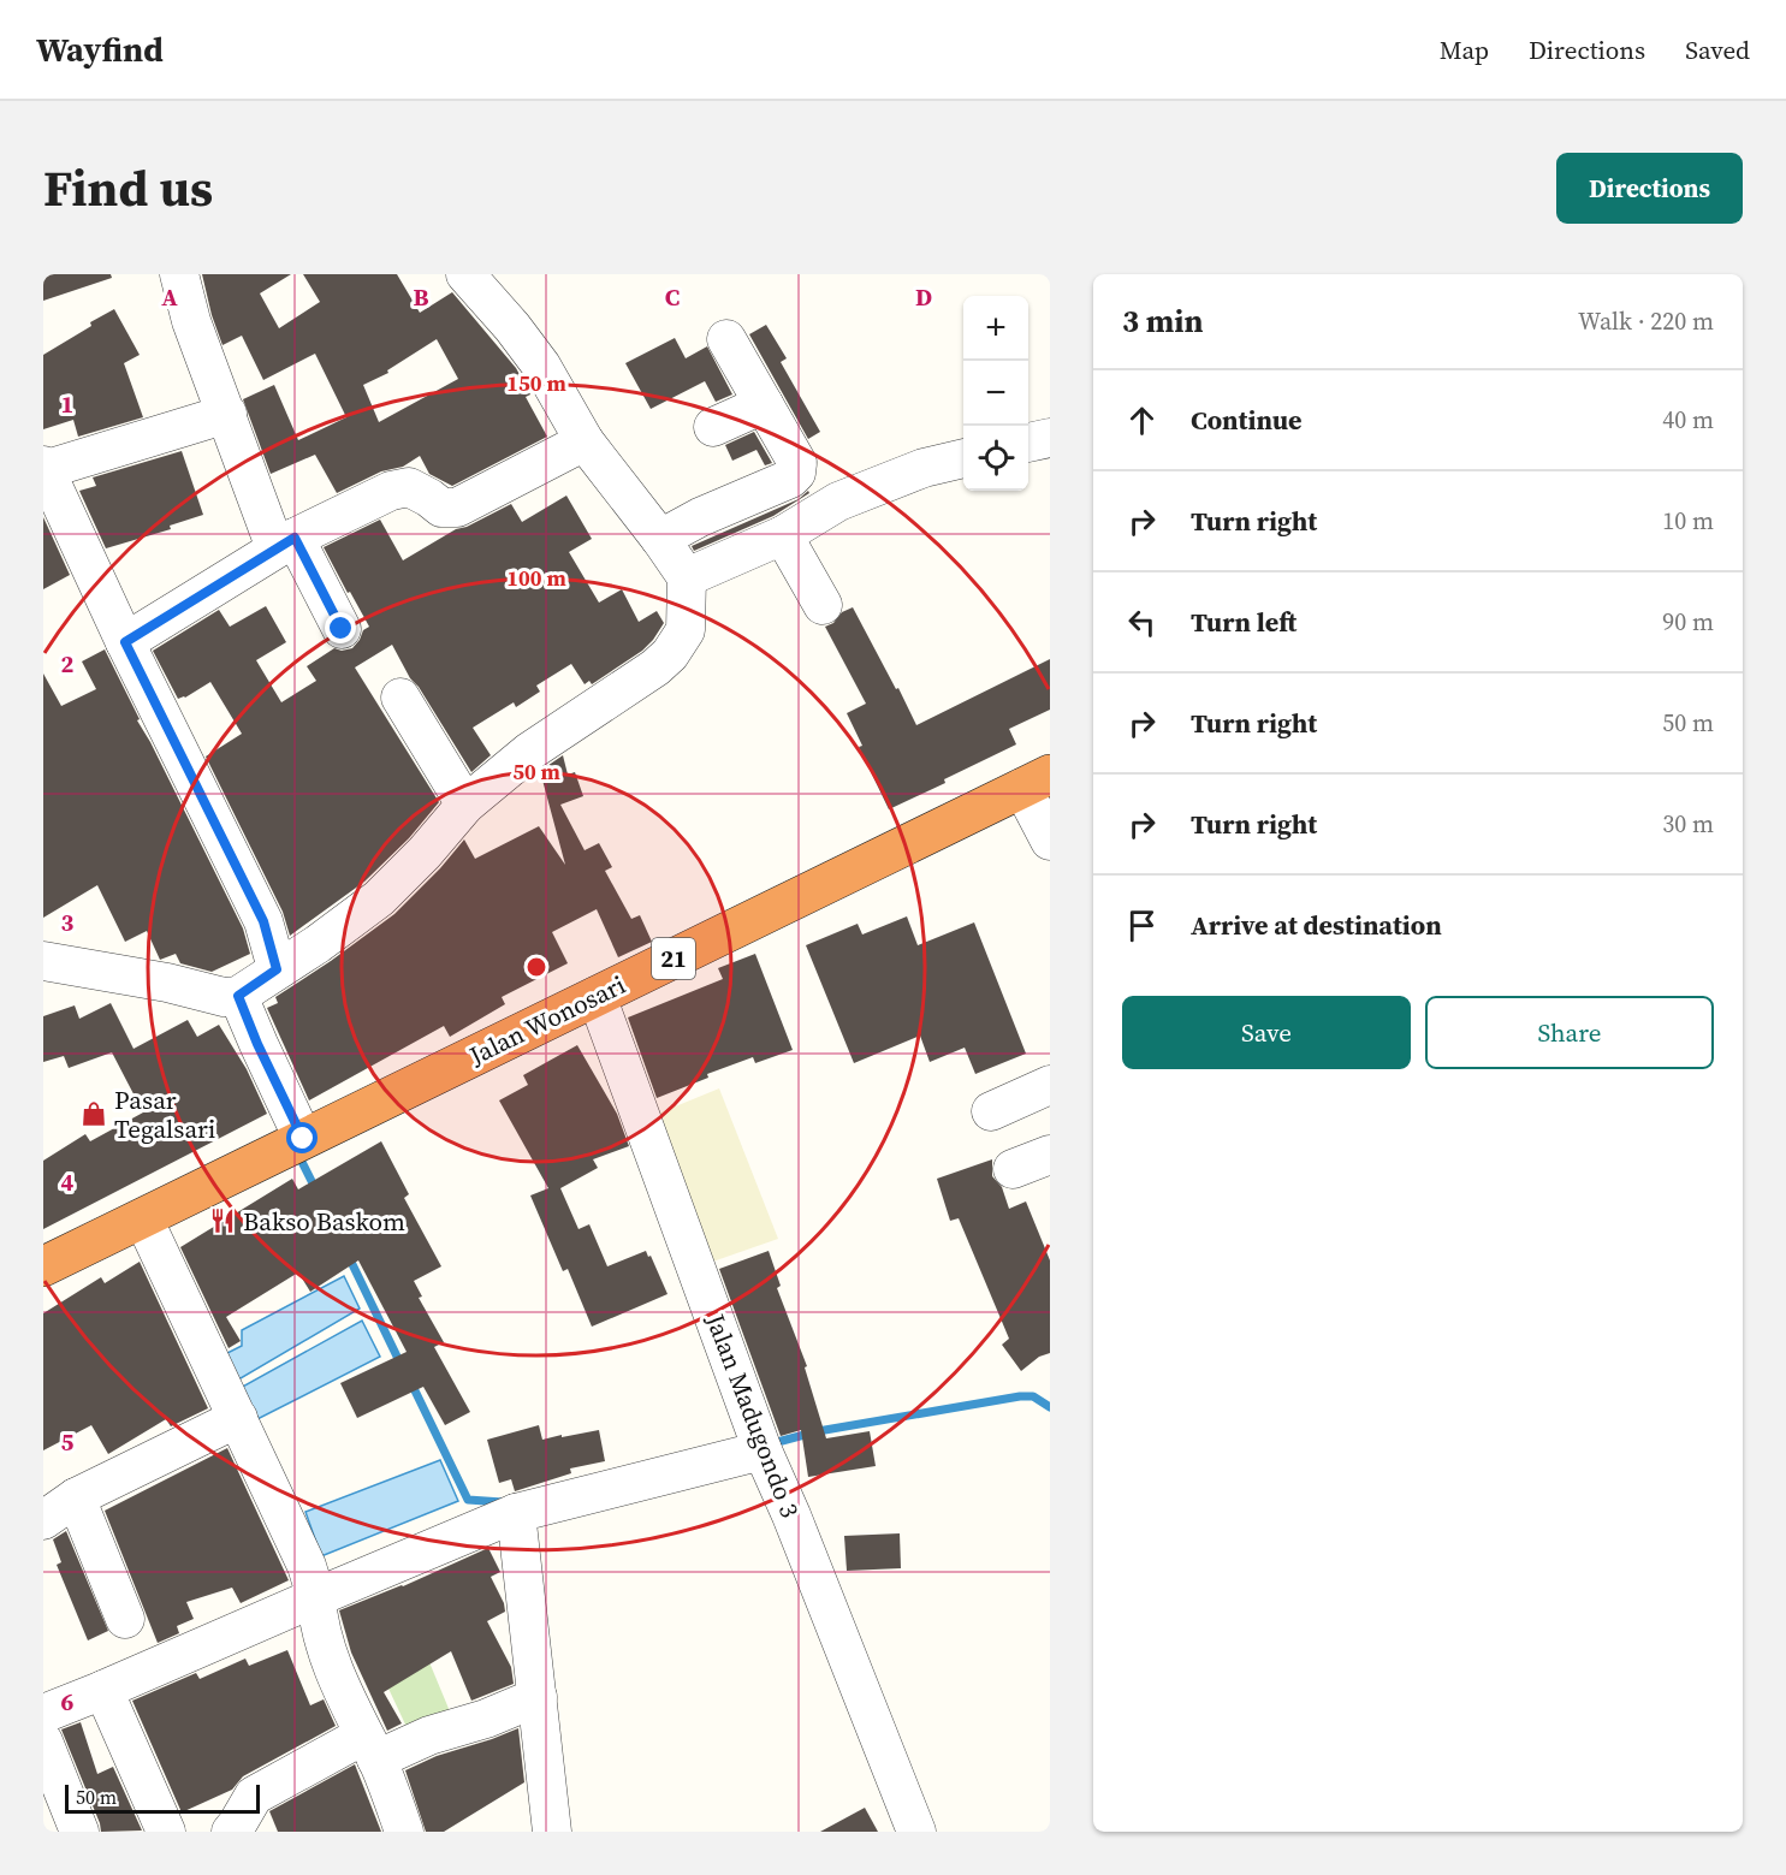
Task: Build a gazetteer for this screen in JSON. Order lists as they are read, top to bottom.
{
  "streets": {
    "highway": ["21", "Jalan Wonosari"],
    "street": ["Jalan Madugondo 3"]
  },
  "crossings": [
    ["Jalan Wonosari", "Jalan Madugondo 3"]
  ],
  "places": {
    "shop": ["Pasar Tegalsari"],
    "restaurant": ["Bakso Baskom"]
  },
  "scale_bar": "50 m",
  "page": {
    "header": "Wayfind",
    "nav": ["Map", "Directions", "Saved"],
    "title": "Find us",
    "buttons": [
      "Directions",
      ["Save", "Share"]
    ],
    "heading": ["3 min", "Walk · 220 m"],
    "map_buttons": ["+", "−"],
    "list": [
      ["Continue", "40 m"],
      ["Turn right", "10 m"],
      ["Turn left", "90 m"],
      ["Turn right", "50 m"],
      ["Turn right", "30 m"],
      "Arrive at destination"
    ],
    "scale": "50 m"
  },
  "grid": {
    "columns": [
      "A",
      "B",
      "C",
      "D"
    ],
    "rows": [
      "1",
      "2",
      "3",
      "4",
      "5",
      "6"
    ]
  },
  "rings": ["150 m", "100 m", "50 m"]
}
